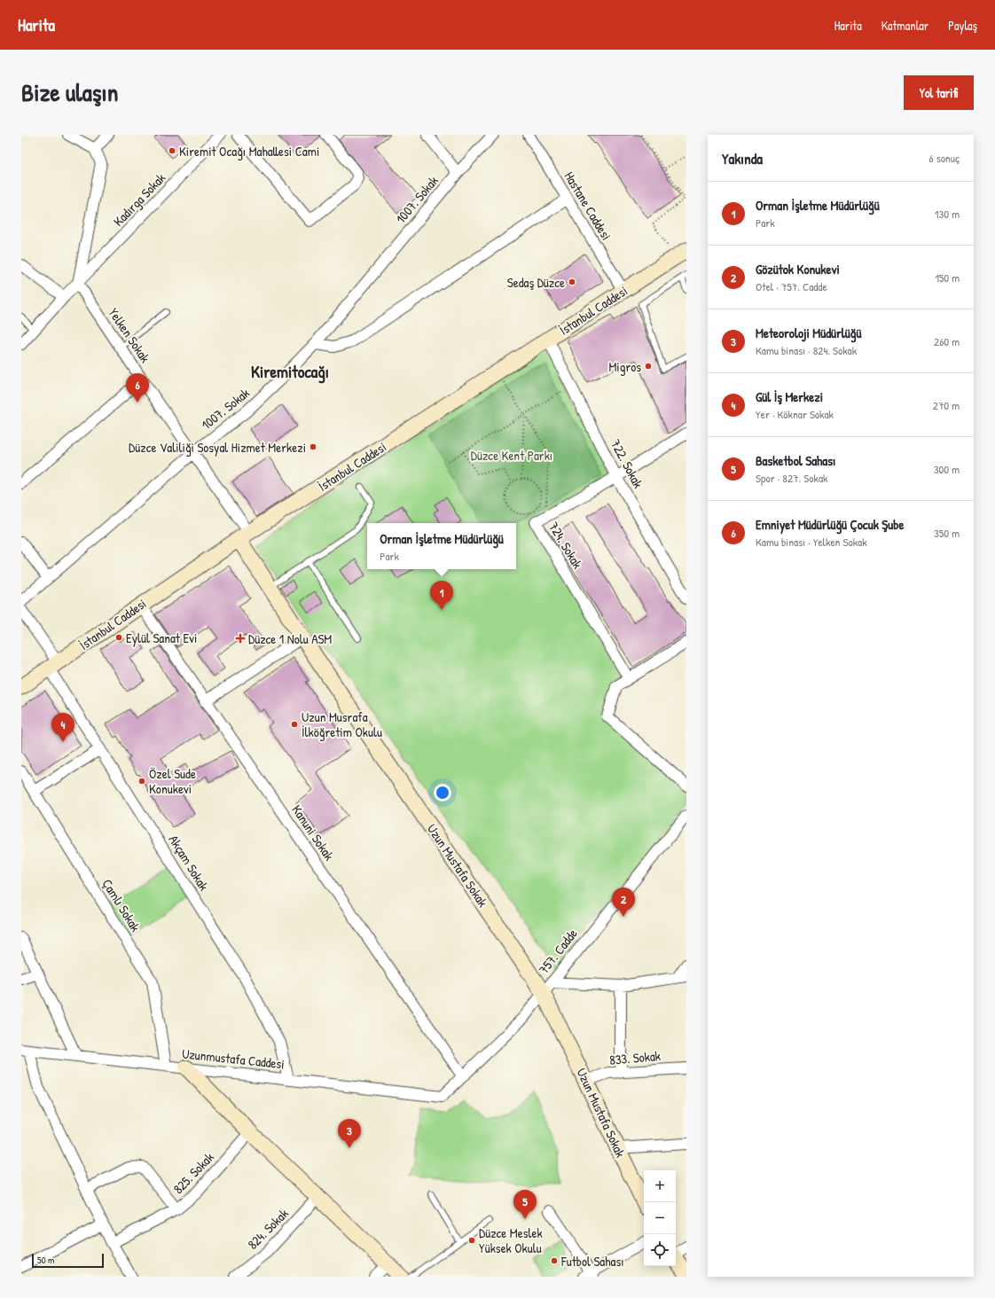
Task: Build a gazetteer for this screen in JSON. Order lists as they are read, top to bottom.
{
  "streets": {
    "street": [
      "Kadırga Sokak",
      "1007. Sokak",
      "Hastane Caddesi",
      "İstanbul Caddesi",
      "Yelken Sokak",
      "722. Sokak",
      "724. Sokak",
      "Kanuni Sokak",
      "Akçam Sokak",
      "Uzun Mustafa Sokak",
      "Çamlı Sokak",
      "757. Cadde",
      "833. Sokak",
      "Uzunmustafa Caddesi",
      "825. Sokak",
      "824. Sokak"
    ]
  },
  "crossings": [
    ["Kadırga Sokak", "Yelken Sokak"],
    ["1007. Sokak", "Yelken Sokak"],
    ["Hastane Caddesi", "İstanbul Caddesi"],
    ["İstanbul Caddesi", "Yelken Sokak"],
    ["İstanbul Caddesi", "722. Sokak"],
    ["İstanbul Caddesi", "Kanuni Sokak"],
    ["İstanbul Caddesi", "Akçam Sokak"],
    ["İstanbul Caddesi", "Uzun Mustafa Sokak"],
    ["Yelken Sokak", "Uzun Mustafa Sokak"],
    ["722. Sokak", "724. Sokak"],
    ["Kanuni Sokak", "757. Cadde"],
    ["Akçam Sokak", "Uzunmustafa Caddesi"],
    ["Uzun Mustafa Sokak", "757. Cadde"],
    ["Uzun Mustafa Sokak", "833. Sokak"],
    ["Çamlı Sokak", "Uzunmustafa Caddesi"],
    ["757. Cadde", "Uzunmustafa Caddesi"]
  ],
  "districts": ["Kiremitocağı"],
  "parks": ["Düzce Kent Parkı"],
  "places": {
    "other": [
      "Kiremit Ocağı Mahallesi Cami",
      "Sedaş Düzce",
      "Migros",
      "Düzce Valiliği Sosyal Hizmet Merkezi",
      "Eylül Sanat Evi",
      "Uzun Musrafa İlköğretim Okulu",
      "Özel Sude Konukevi",
      "Düzce Meslek Yüksek Okulu",
      "Futbol Sahası"
    ],
    "health": ["Düzce 1 Nolu ASM"]
  },
  "scale_bar": "50 m",
  "page": {
    "header": "Harita",
    "nav": ["Harita", "Katmanlar", "Paylaş"],
    "title": "Bize ulaşın",
    "buttons": "Yol tarifi",
    "heading": ["Yakında", "6 sonuç"],
    "list": [
      {
        "mark": "1",
        "name": "Orman İşletme Müdürlüğü",
        "note": "Park",
        "value": "130 m"
      },
      {
        "mark": "2",
        "name": "Gözütok Konukevi",
        "note": "Otel · 757. Cadde",
        "value": "150 m"
      },
      {
        "mark": "3",
        "name": "Meteoroloji Müdürlüğü",
        "note": "Kamu binası · 824. Sokak",
        "value": "260 m"
      },
      {
        "mark": "4",
        "name": "Gül İş Merkezi",
        "note": "Yer · Köknar Sokak",
        "value": "270 m"
      },
      {
        "mark": "5",
        "name": "Basketbol Sahası",
        "note": "Spor · 827. Sokak",
        "value": "300 m"
      },
      {
        "mark": "6",
        "name": "Emniyet Müdürlüğü Çocuk Şube",
        "note": "Kamu binası · Yelken Sokak",
        "value": "350 m"
      }
    ],
    "pins": [
      "6",
      "1",
      "4",
      "2",
      "3",
      "5"
    ],
    "popup": ["Orman İşletme Müdürlüğü", "Park"],
    "map_buttons": ["+", "−"],
    "scale": "50 m"
  }
}
